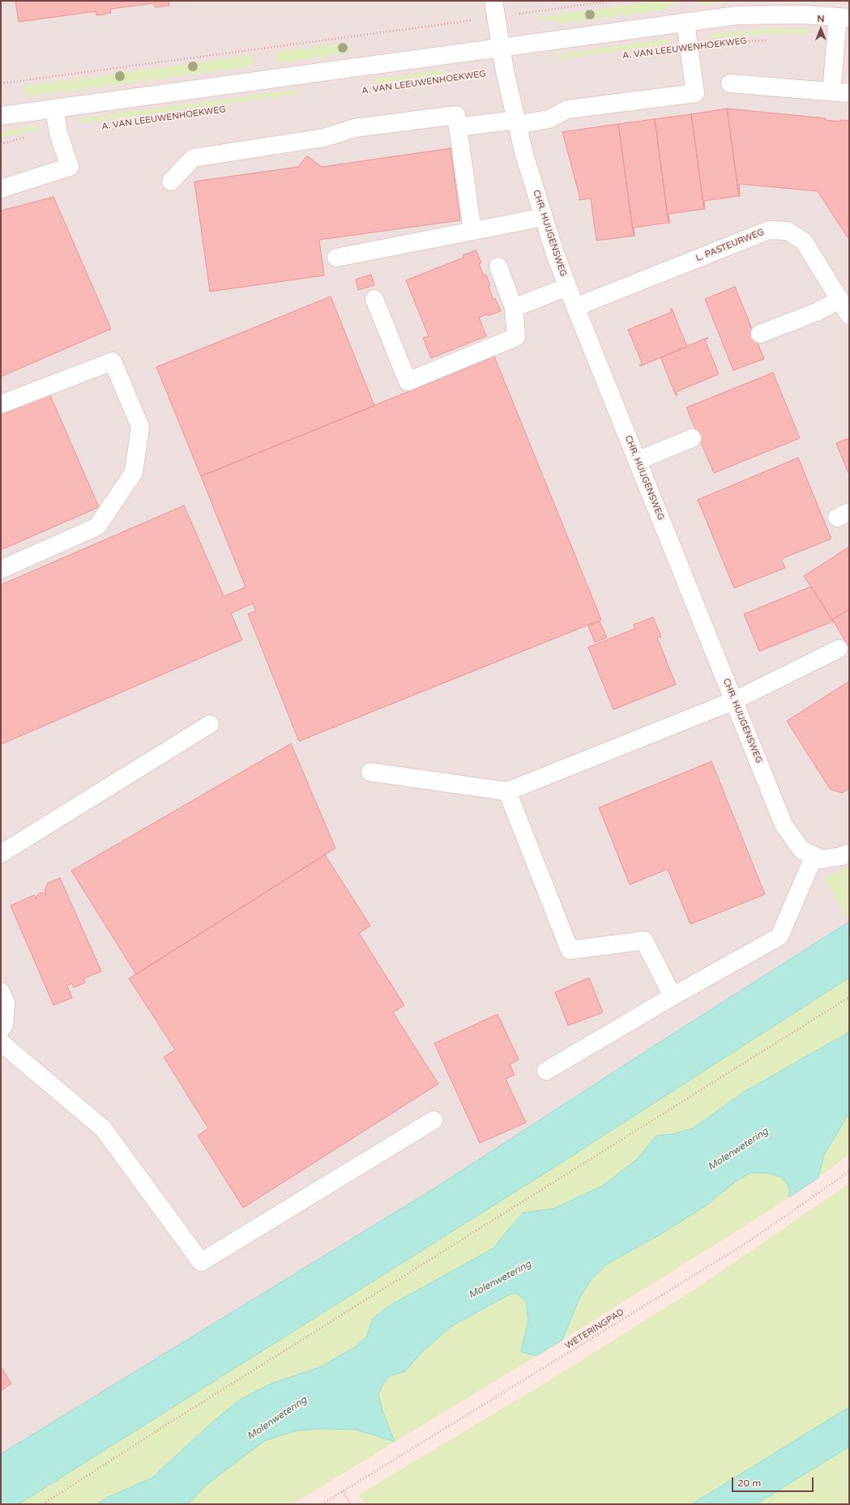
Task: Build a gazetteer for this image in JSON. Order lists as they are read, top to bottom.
{
  "streets": {
    "street": ["CHR. HUIJGENSWEG", "L. PASTEURWEG"],
    "path": ["A. VAN LEEUWENHOEKWEG", "WETERINGPAD"]
  },
  "crossings": [
    ["CHR. HUIJGENSWEG", "L. PASTEURWEG"]
  ],
  "water": ["Molenwetering"],
  "scale_bar": "20 m",
  "north": "top"
}
